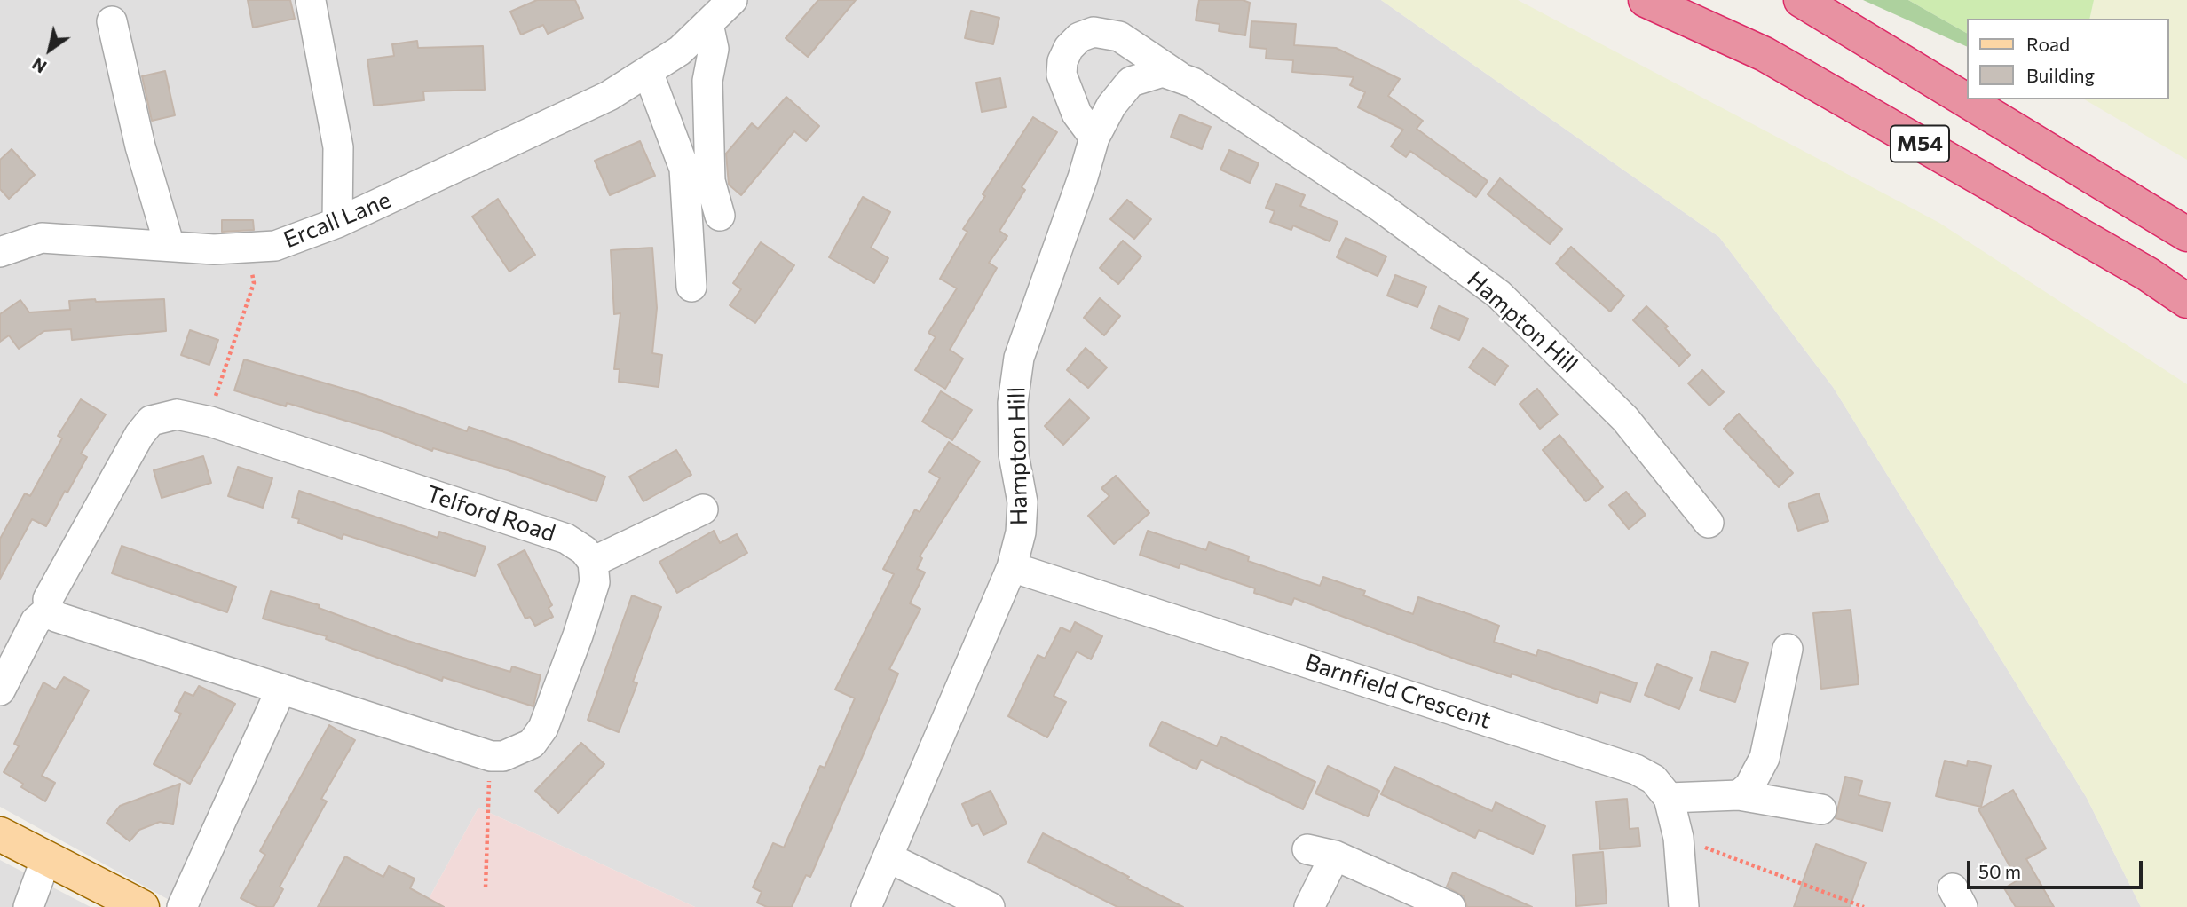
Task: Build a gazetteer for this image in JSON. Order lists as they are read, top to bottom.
{
  "streets": {
    "highway": ["M54"],
    "street": [
      "Ercall Lane",
      "Hampton Hill",
      "Telford Road",
      "Barnfield Crescent"
    ]
  },
  "crossings": [
    ["Hampton Hill", "Barnfield Crescent"]
  ],
  "legend": ["Road", "Building"],
  "scale_bar": "50 m",
  "north": "bottom left"
}
